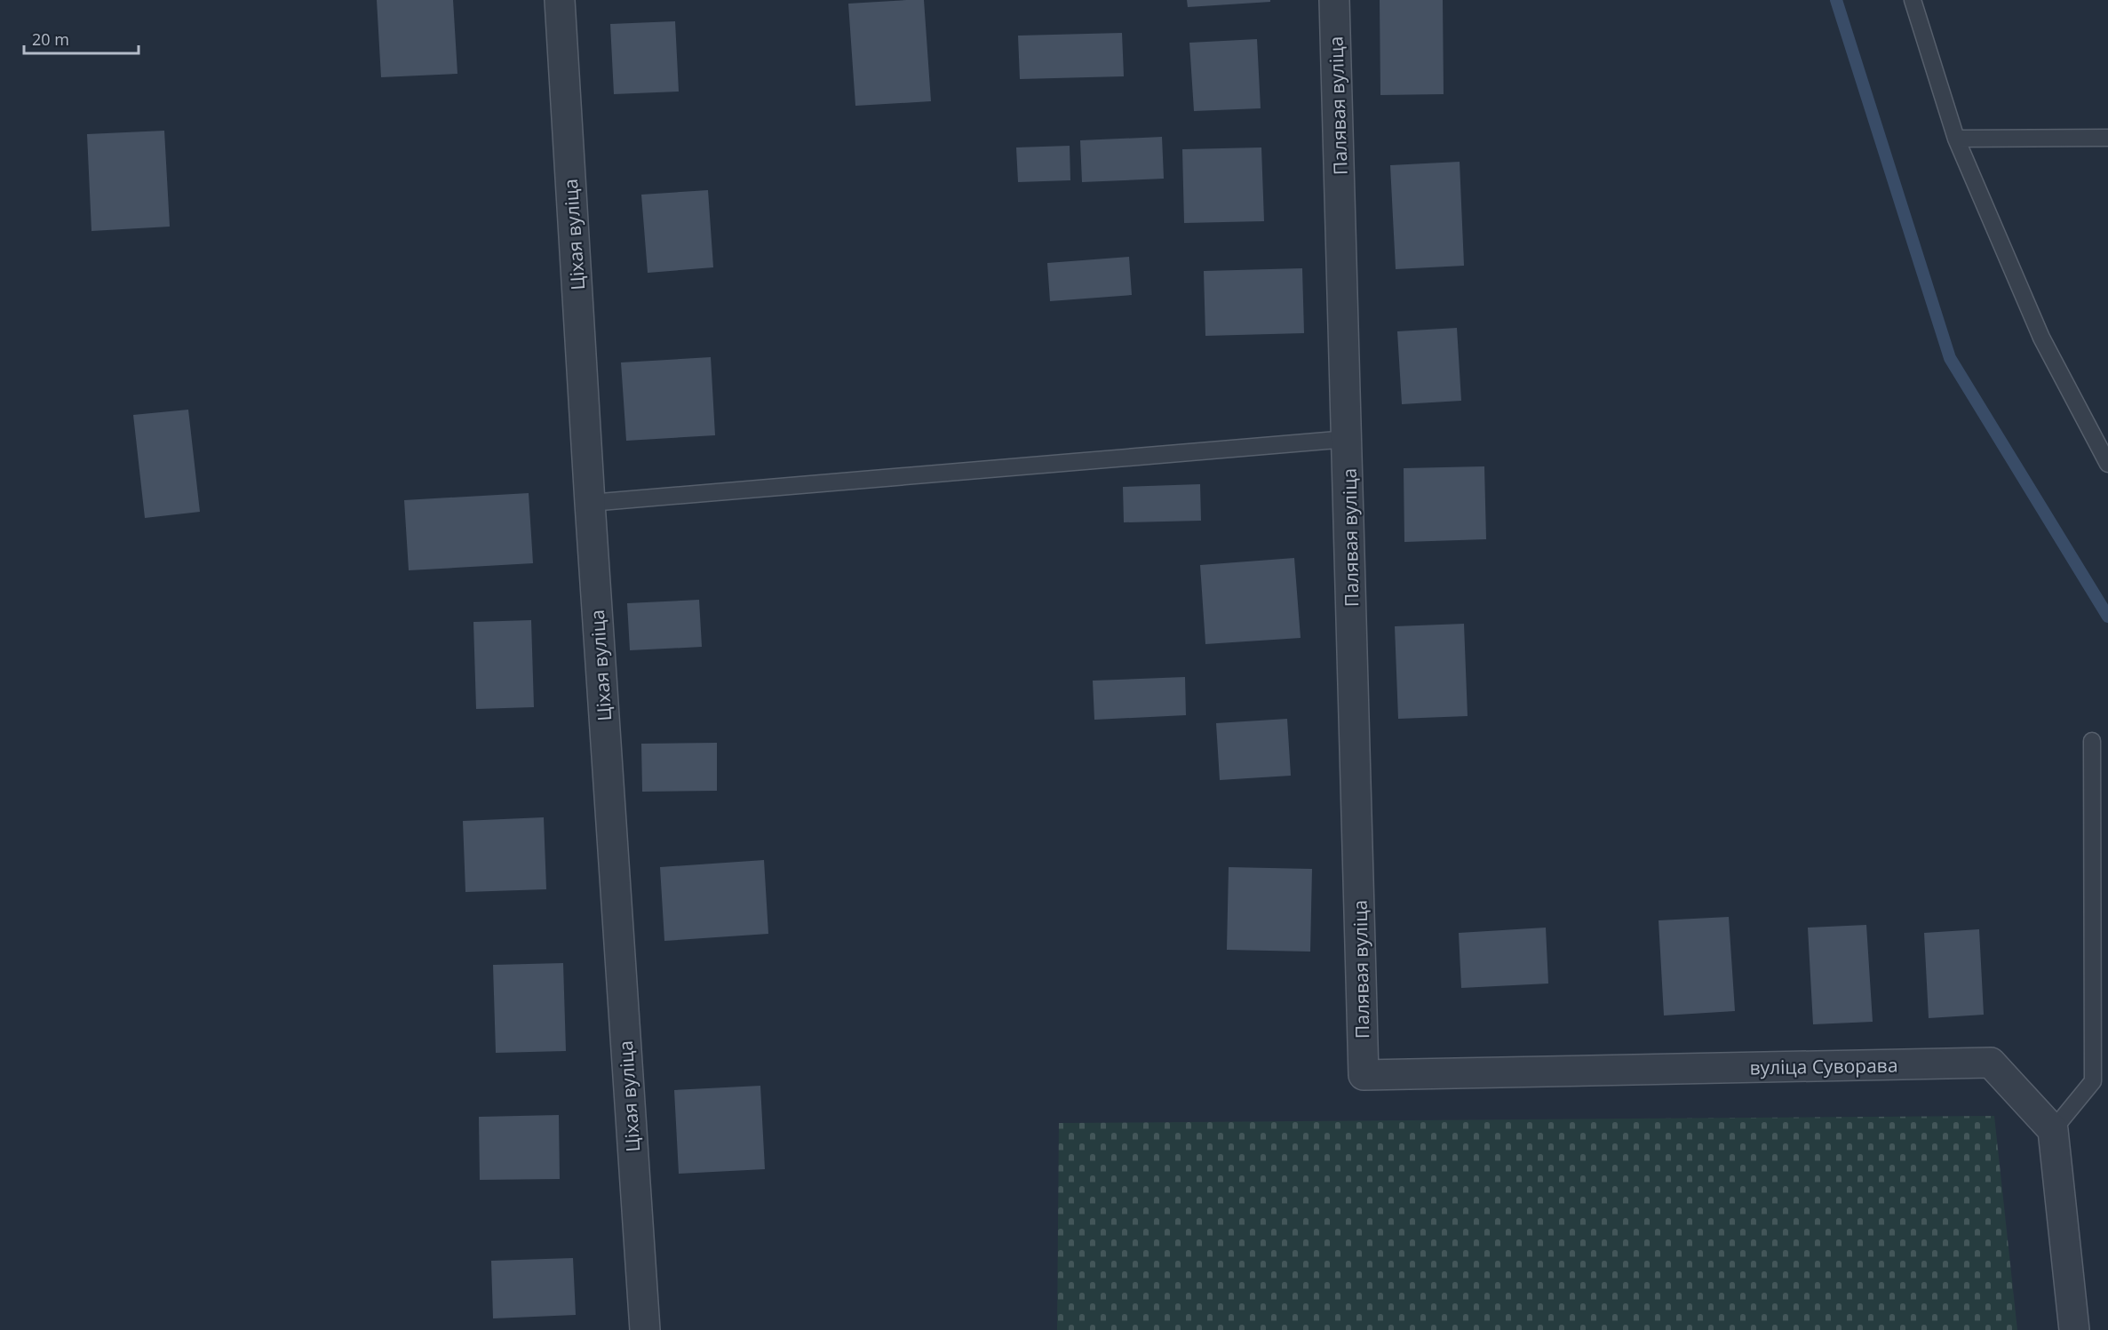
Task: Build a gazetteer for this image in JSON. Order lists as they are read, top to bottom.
{
  "streets": {
    "street": ["Палявая вуліца", "Ціхая вуліца", "вуліца Суворава"]
  },
  "crossings": [
    ["Палявая вуліца", "вуліца Суворава"]
  ],
  "scale_bar": "20 m"
}
